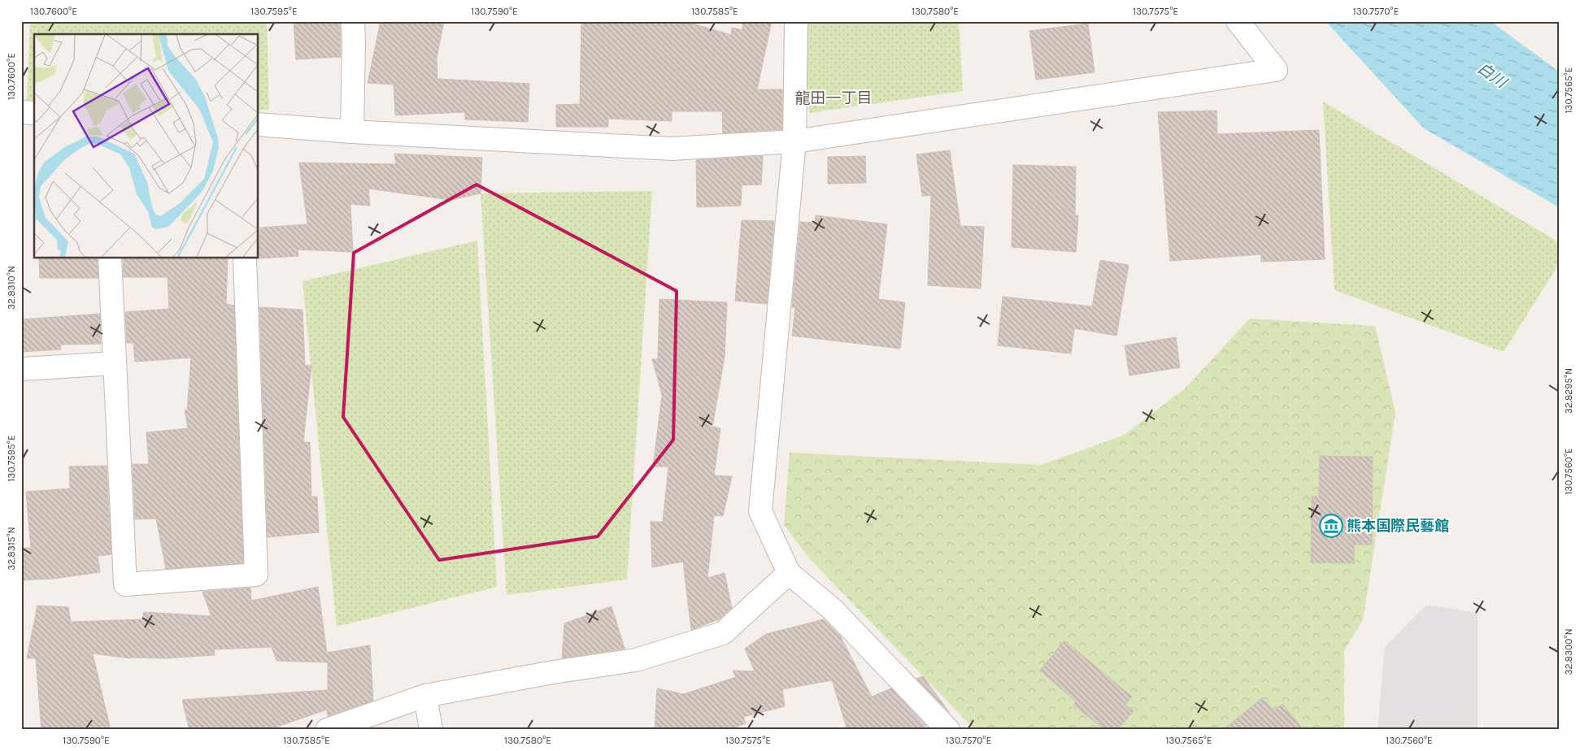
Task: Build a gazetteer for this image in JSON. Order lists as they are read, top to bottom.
{
  "districts": ["龍田一丁目"],
  "water": ["白川"],
  "places": {
    "museum": ["熊本国際民藝館"]
  },
  "coordinates": [
    "130.7600°E",
    "130.7595°E",
    "130.7590°E",
    "130.7585°E",
    "130.7580°E",
    "130.7575°E",
    "130.7570°E",
    "130.7565°E",
    "32.8310°N",
    "32.8295°N",
    "130.7560°E",
    "32.8315°N",
    "32.8300°N"
  ]
}
